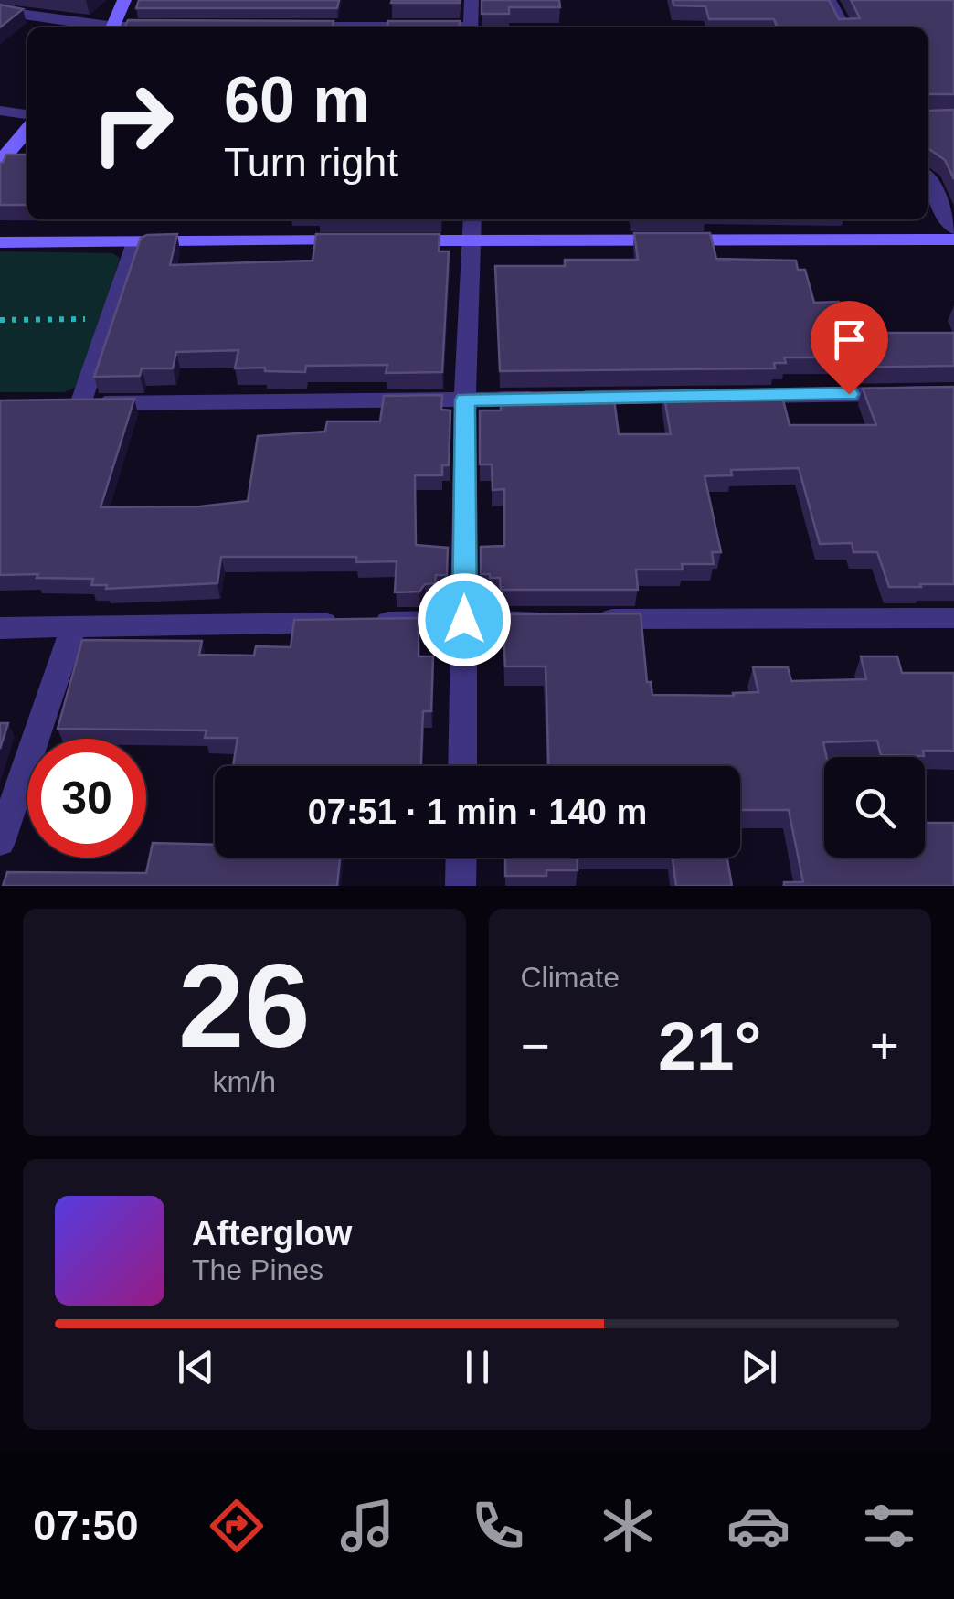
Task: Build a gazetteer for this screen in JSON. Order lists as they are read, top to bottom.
{
  "page": {
    "turn": ["60 m", "Turn right"],
    "limit": "30",
    "trip": "07:51 · 1 min · 140 m",
    "tile": [
      ["26", "km/h"],
      "Climate"
    ],
    "heat": ["−", "21°", "+"],
    "song": ["Afterglow", "The Pines"],
    "tabs": "07:50"
  }
}
